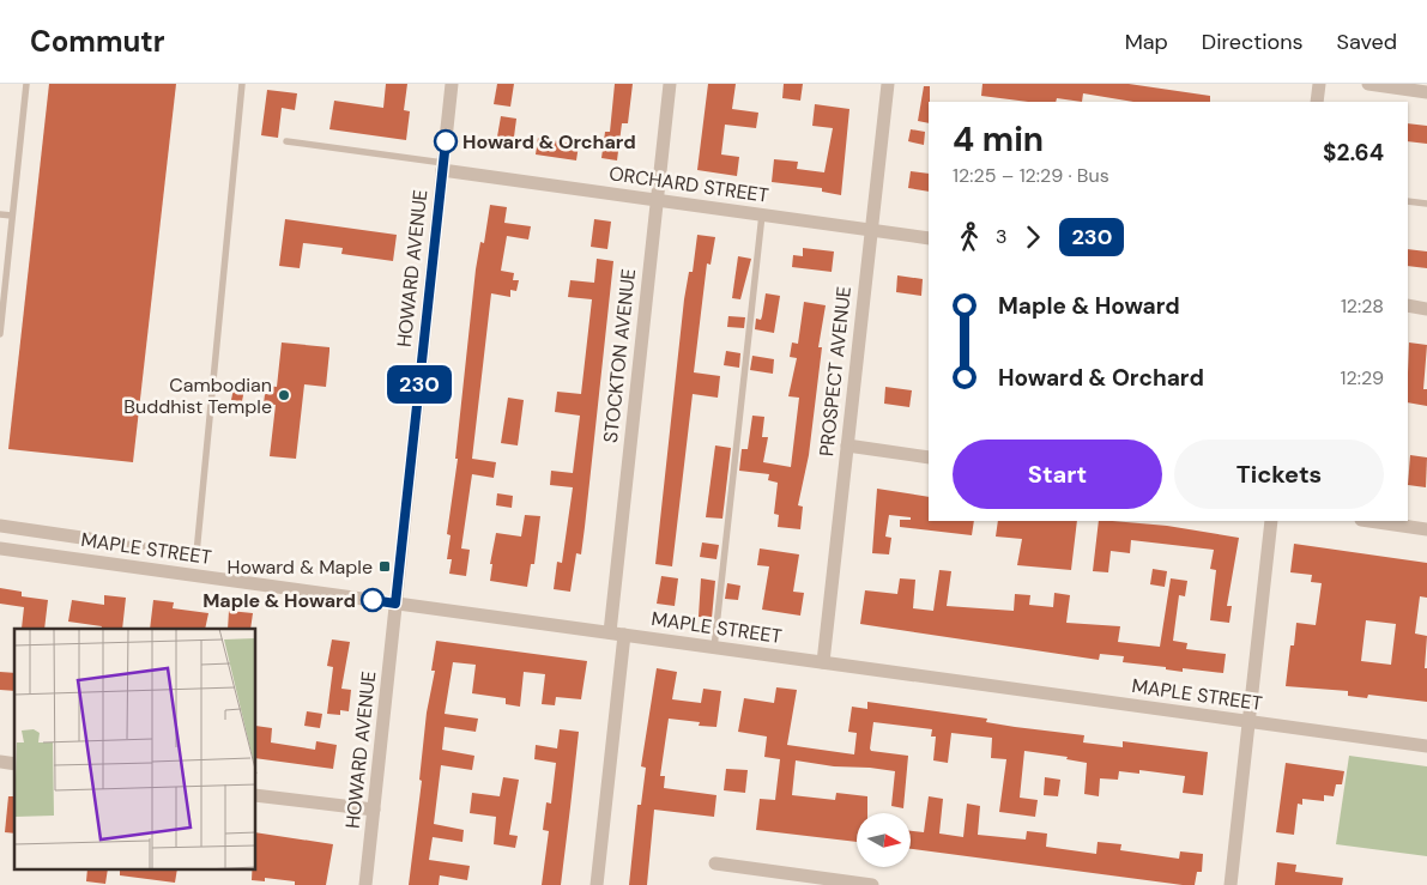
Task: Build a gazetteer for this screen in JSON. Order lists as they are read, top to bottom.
{
  "streets": {
    "street": [
      "ORCHARD STREET",
      "HOWARD AVENUE",
      "STOCKTON AVENUE",
      "PROSPECT AVENUE",
      "MAPLE STREET"
    ]
  },
  "crossings": [
    ["ORCHARD STREET", "HOWARD AVENUE"],
    ["ORCHARD STREET", "STOCKTON AVENUE"],
    ["ORCHARD STREET", "PROSPECT AVENUE"],
    ["HOWARD AVENUE", "MAPLE STREET"],
    ["STOCKTON AVENUE", "MAPLE STREET"],
    ["PROSPECT AVENUE", "MAPLE STREET"]
  ],
  "places": {
    "other": ["Howard & Orchard", "Cambodian Buddhist Temple", "Maple & Howard"],
    "transit": ["Howard & Maple"]
  },
  "lines": ["bus line 230"],
  "north": "right",
  "page": {
    "header": "Commutr",
    "nav": ["Map", "Directions", "Saved"],
    "on_map": "230",
    "heading": ["4 min", "12:25 – 12:29 · Bus", "$2.64"],
    "legs": ["3", "230"],
    "list": [
      {
        "name": "Maple & Howard",
        "value": "12:28"
      },
      {
        "name": "Howard & Orchard",
        "value": "12:29"
      }
    ],
    "buttons": ["Start", "Tickets"]
  }
}
